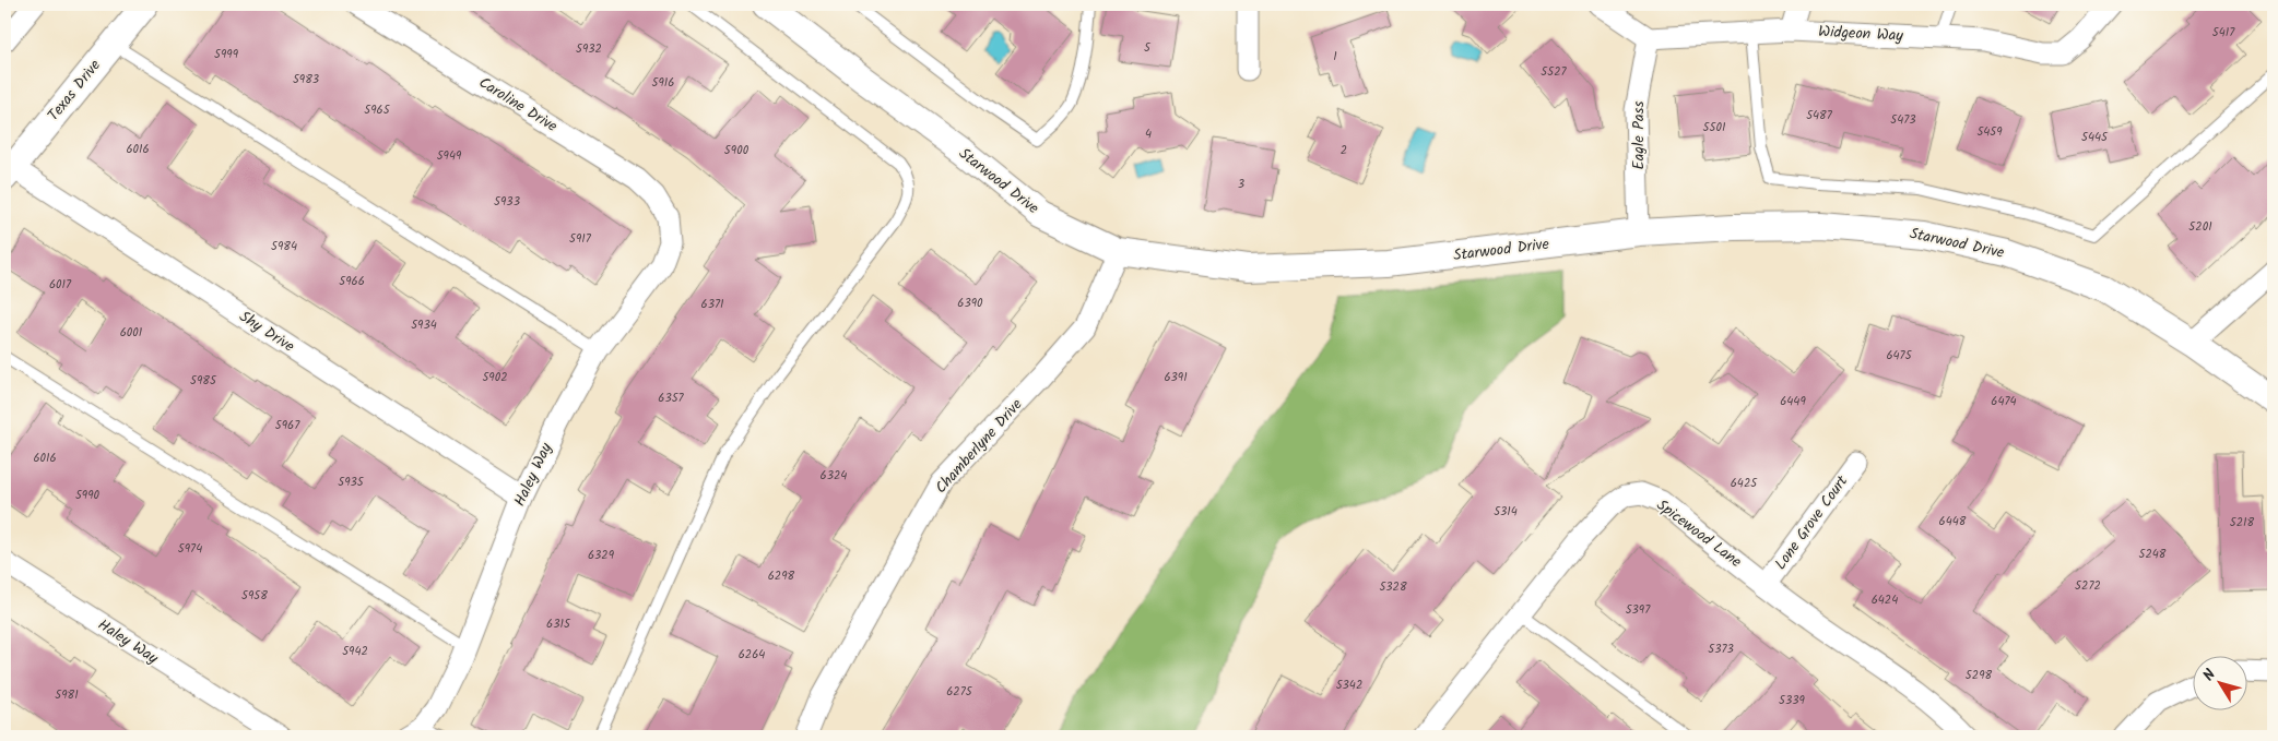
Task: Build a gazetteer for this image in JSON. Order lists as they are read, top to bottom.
{
  "streets": {
    "street": [
      "Widgeon Way",
      "Texas Drive",
      "Caroline Drive",
      "Eagle Pass",
      "Starwood Drive",
      "Shy Drive",
      "Chamberlyne Drive",
      "Haley Way",
      "Lone Grove Court",
      "Spicewood Lane"
    ]
  },
  "crossings": [
    ["Widgeon Way", "Eagle Pass"],
    ["Texas Drive", "Shy Drive"],
    ["Caroline Drive", "Haley Way"],
    ["Eagle Pass", "Starwood Drive"],
    ["Starwood Drive", "Chamberlyne Drive"],
    ["Shy Drive", "Haley Way"],
    ["Lone Grove Court", "Spicewood Lane"]
  ],
  "house_numbers": [
    "5417",
    "5",
    "5932",
    "5999",
    "1",
    "5527",
    "5983",
    "5916",
    "5965",
    "5487",
    "5473",
    "5501",
    "5459",
    "4",
    "5445",
    "6016",
    "5900",
    "2",
    "5949",
    "3",
    "5933",
    "5201",
    "5917",
    "5984",
    "5966",
    "6017",
    "6390",
    "6371",
    "5934",
    "6001",
    "6475",
    "5902",
    "6391",
    "5985",
    "6357",
    "6449",
    "6474",
    "5967",
    "6016",
    "6324",
    "5935",
    "6425",
    "5990",
    "5314",
    "6448",
    "5218",
    "5974",
    "5248",
    "6329",
    "6298",
    "5272",
    "5328",
    "5958",
    "6424",
    "5397",
    "6315",
    "5373",
    "5942",
    "6264",
    "5298",
    "5342",
    "6275",
    "5981",
    "5339"
  ],
  "north": "top left"
}
